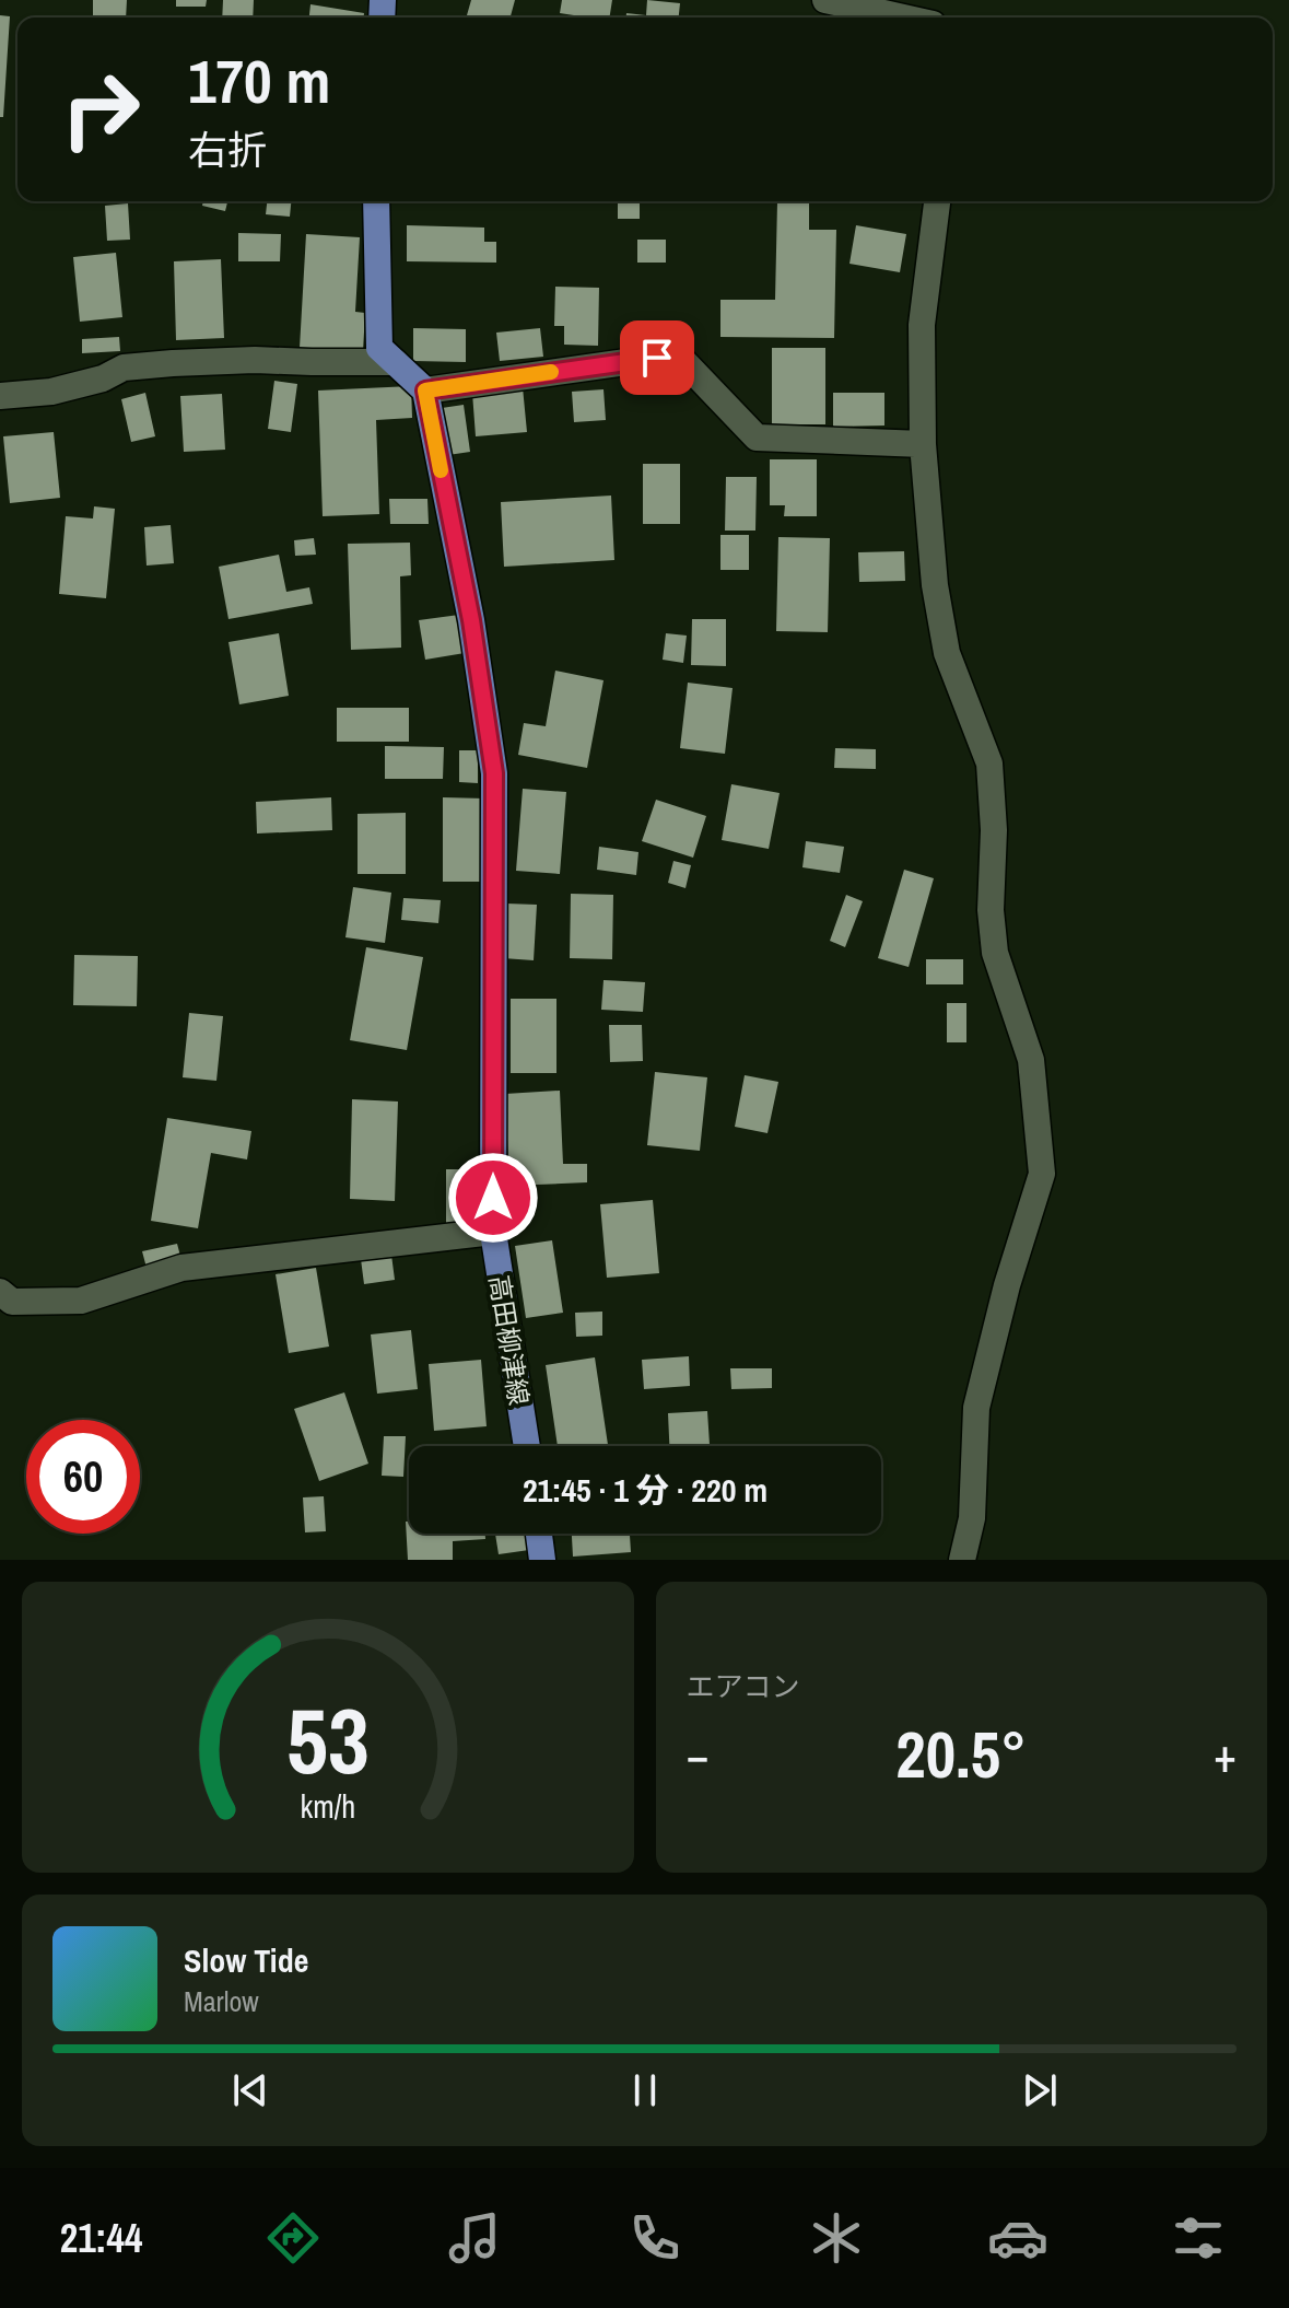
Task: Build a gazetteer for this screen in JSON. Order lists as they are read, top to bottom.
{
  "streets": {
    "main road": ["高田柳津線"]
  },
  "page": {
    "turn": ["170 m", "右折"],
    "limit": "60",
    "trip": "21:45 · 1 分 · 220 m",
    "tile": "エアコン",
    "heat": ["−", "20.5°", "+"],
    "song": ["Slow Tide", "Marlow"],
    "tabs": "21:44",
    "gauge": ["53", "km/h"]
  }
}
